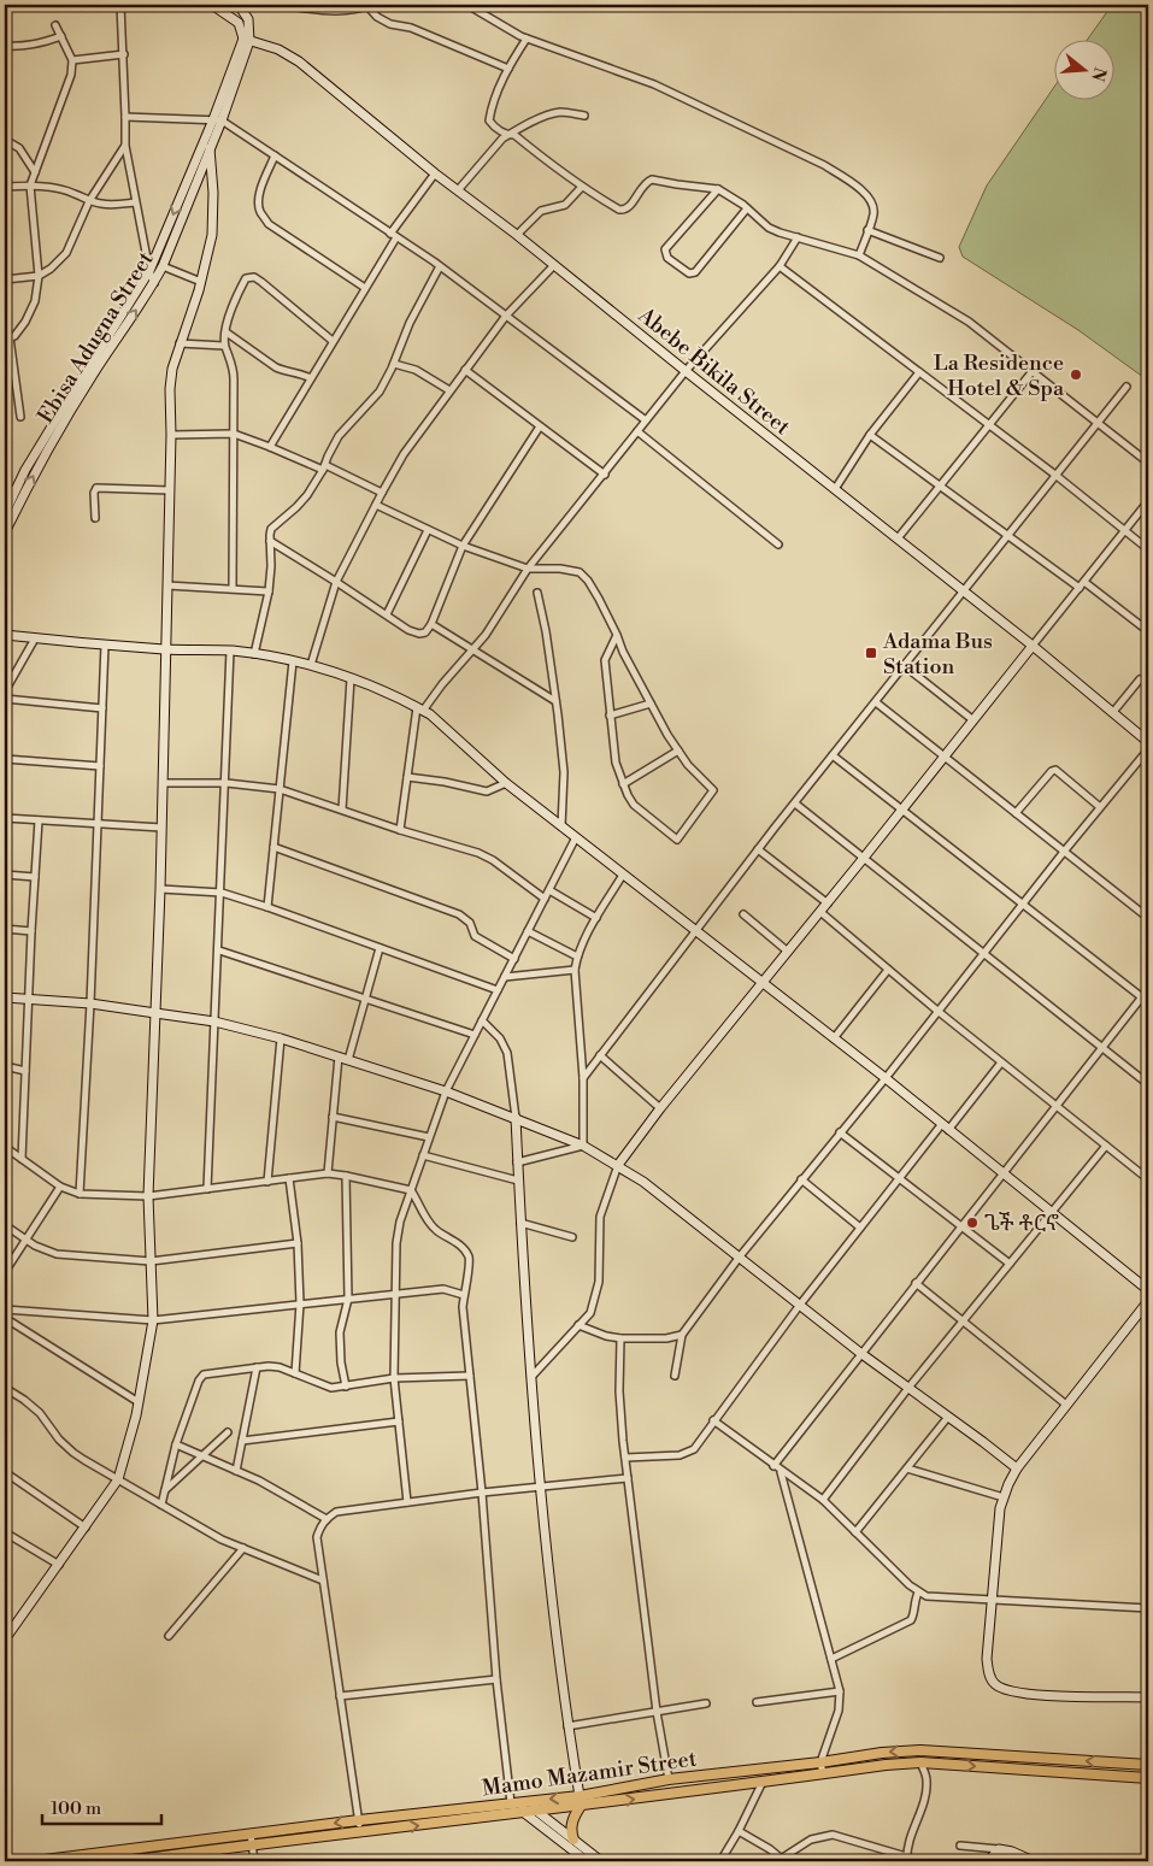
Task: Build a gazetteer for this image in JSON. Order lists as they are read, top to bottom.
{
  "streets": {
    "main road": ["Mamo Mazamir Street"],
    "street": ["Ebisa Adugna Street", "Abebe Bikila Street"]
  },
  "crossings": [
    ["Ebisa Adugna Street", "Abebe Bikila Street"]
  ],
  "places": {
    "other": ["La Residence Hotel & Spa", "ጌች ቶርኖ"],
    "transit": ["Adama Bus Station"]
  },
  "scale_bar": "100 m",
  "north": "right"
}
